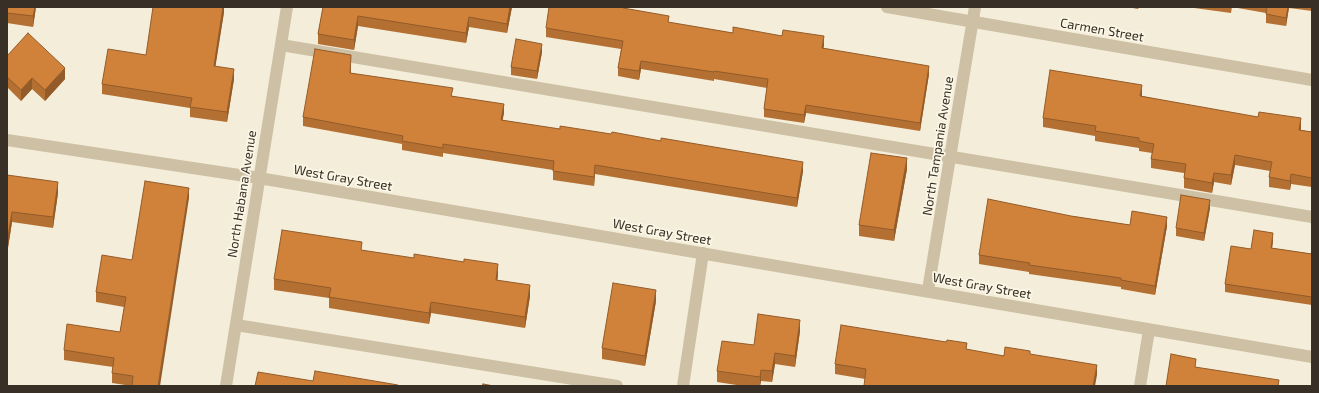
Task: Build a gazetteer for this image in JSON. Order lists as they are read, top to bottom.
{
  "streets": {
    "street": [
      "Carmen Street",
      "North Tampania Avenue",
      "West Gray Street",
      "North Habana Avenue"
    ]
  },
  "crossings": [
    ["Carmen Street", "North Tampania Avenue"],
    ["North Tampania Avenue", "West Gray Street"],
    ["West Gray Street", "North Habana Avenue"]
  ]
}
